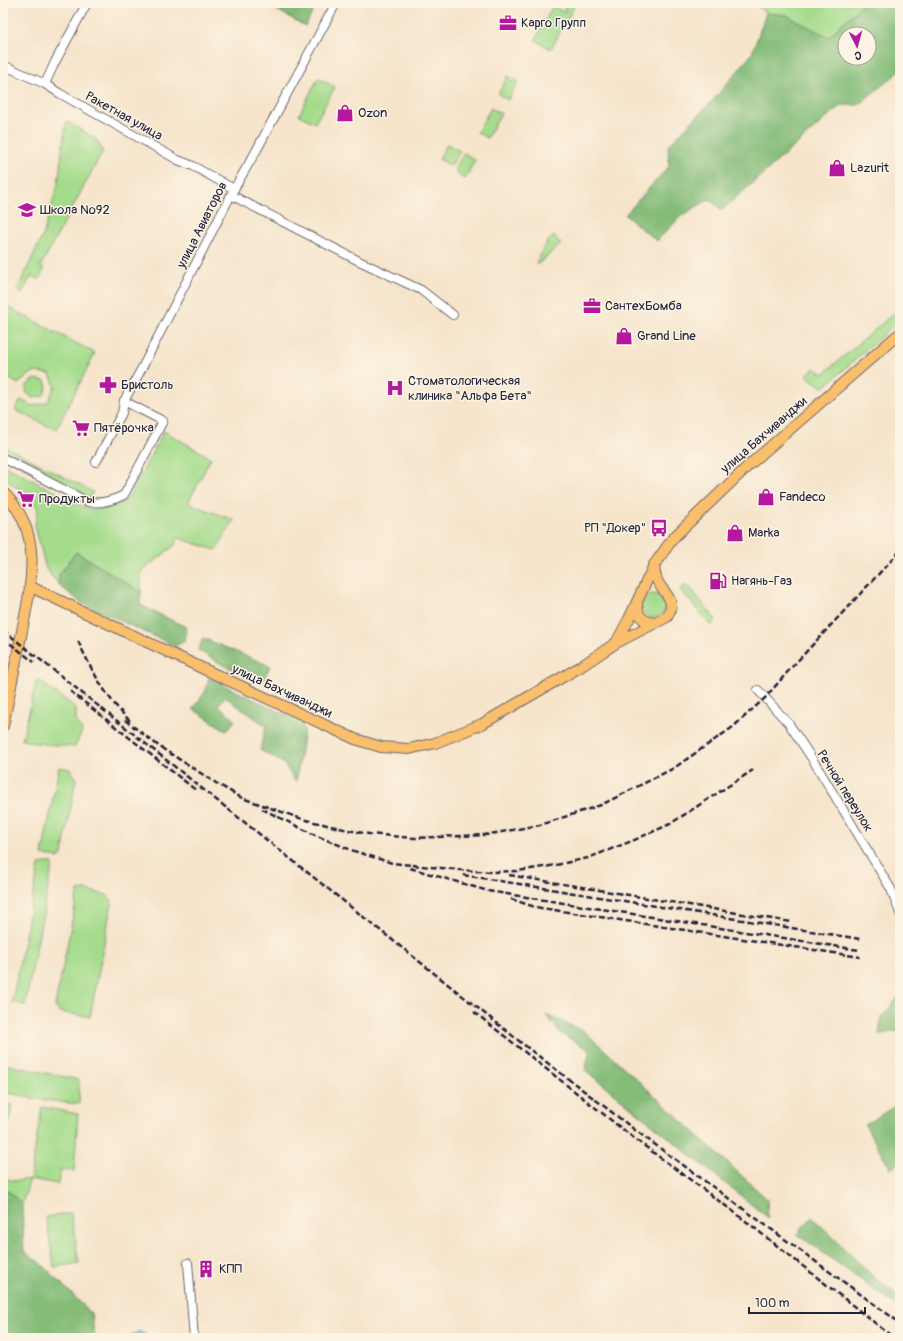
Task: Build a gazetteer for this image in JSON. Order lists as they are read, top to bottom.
{
  "streets": {
    "main road": ["улица Бахчиванджи"],
    "street": ["Ракетная улица", "улица Авиаторов", "Речной переулок"]
  },
  "crossings": [
    ["Ракетная улица", "улица Авиаторов"]
  ],
  "places": {
    "office": ["Карго Групп", "СантехБомба"],
    "shop": [
      "Ozon",
      "Lazurit",
      "Grand Line",
      "Fandeco",
      "Marka"
    ],
    "school or university": ["Школа №92"],
    "pharmacy": ["Бристоль"],
    "hospital": ["Стоматологическая клиника \"Альфа Бета\""],
    "supermarket": ["Пятёрочка", "Продукты"],
    "bus stop": ["РП \"Докер\""],
    "fuel station": ["Нагянь-Газ"],
    "building": ["КПП"]
  },
  "scale_bar": "100 m",
  "north": "bottom"
}
